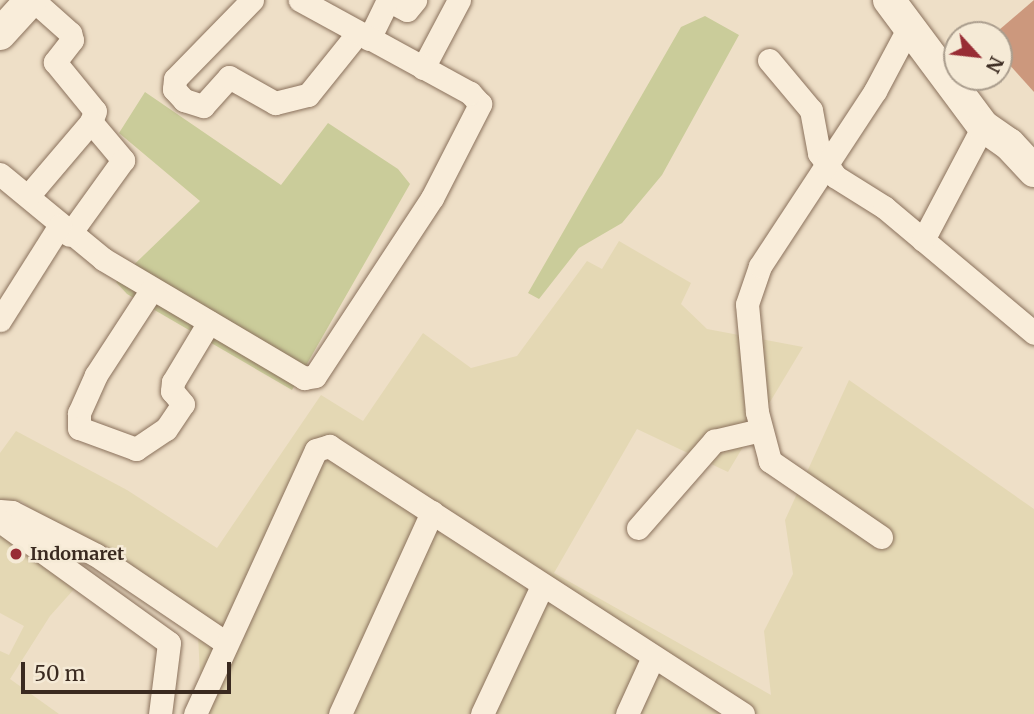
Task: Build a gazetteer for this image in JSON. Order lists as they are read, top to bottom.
{
  "places": ["Indomaret"],
  "scale_bar": "50 m",
  "north": "bottom right"
}
